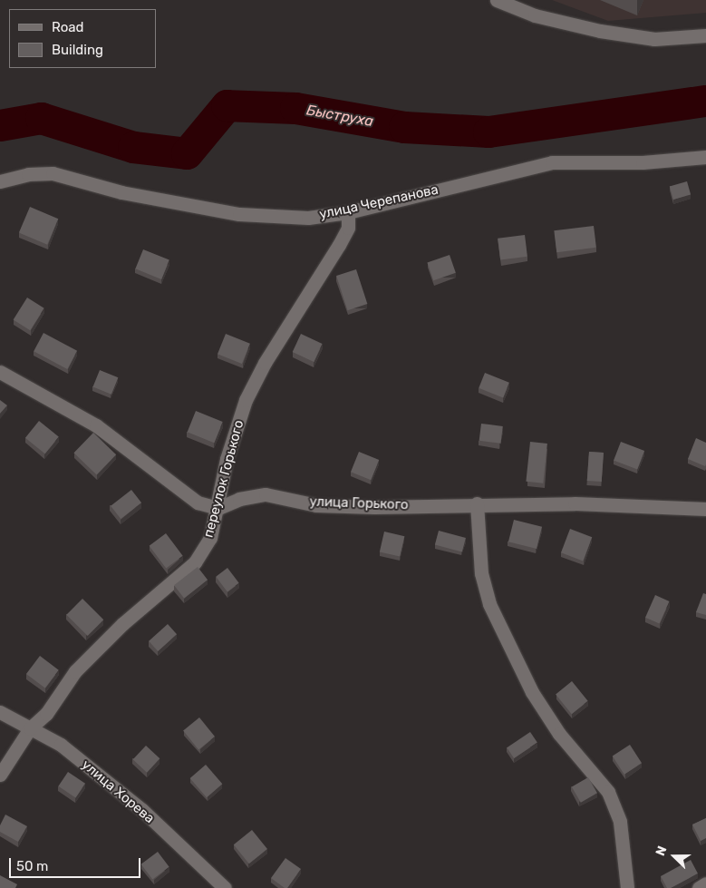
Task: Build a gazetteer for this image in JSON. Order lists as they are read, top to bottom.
{
  "streets": {
    "street": [
      "улица Черепанова",
      "переулок Горького",
      "улица Горького",
      "улица Хорева"
    ]
  },
  "crossings": [
    ["улица Черепанова", "переулок Горького"],
    ["переулок Горького", "улица Горького"],
    ["переулок Горького", "улица Хорева"]
  ],
  "water": ["Быструха"],
  "legend": ["Road", "Building"],
  "scale_bar": "50 m",
  "north": "left"
}
